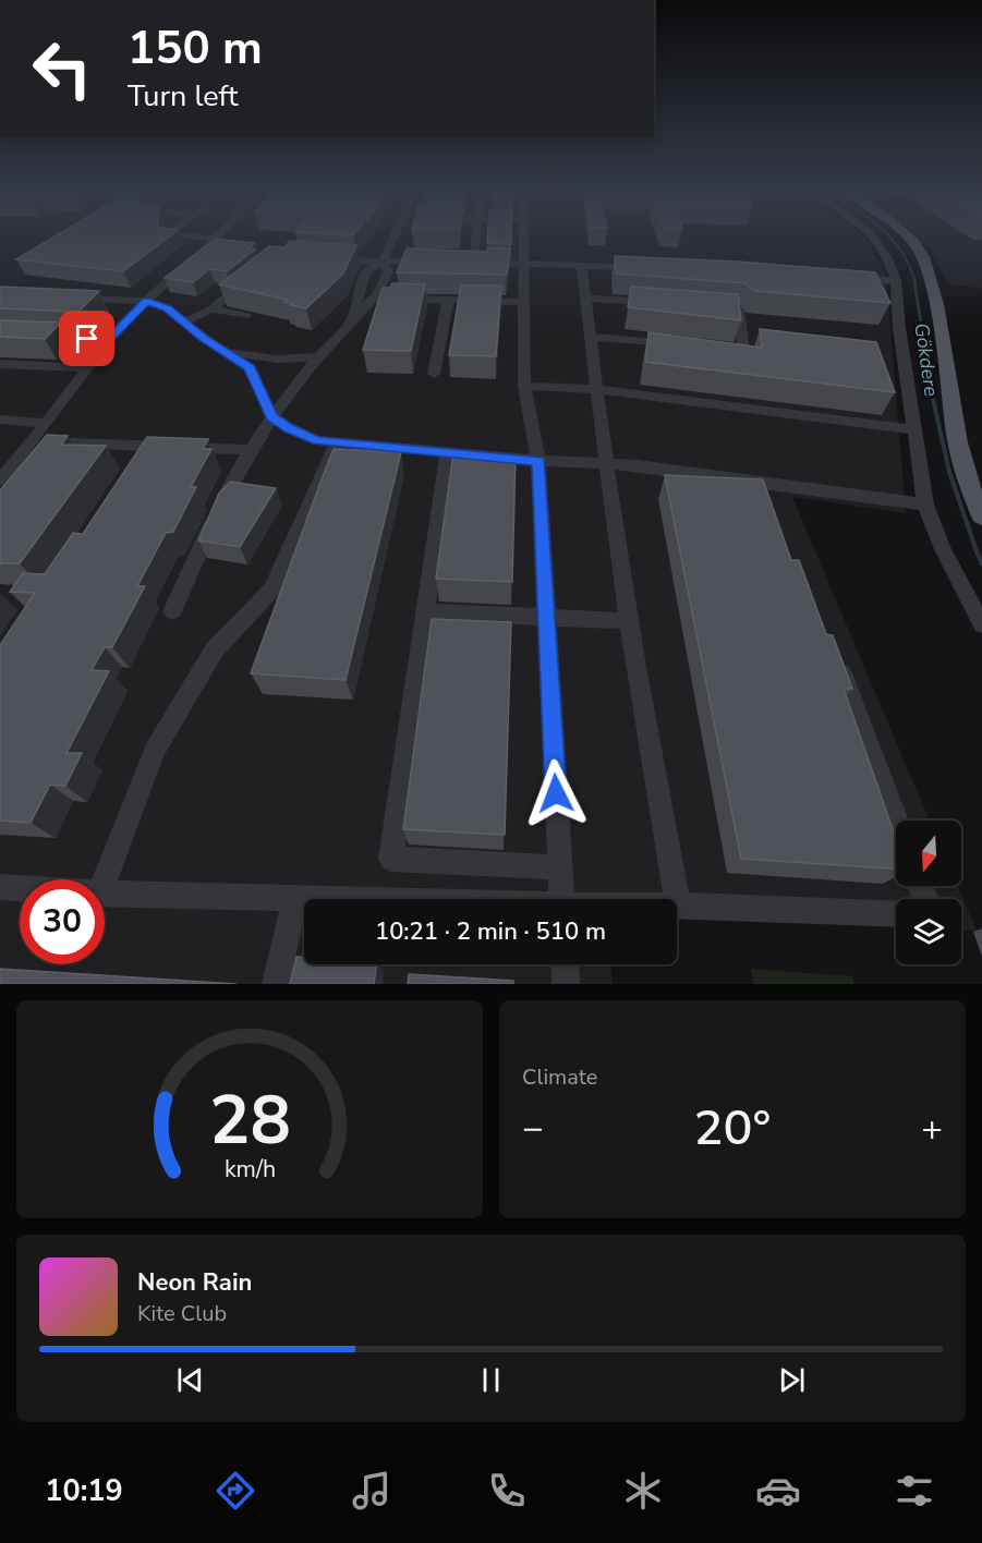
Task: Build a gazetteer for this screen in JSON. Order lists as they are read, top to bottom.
{
  "water": ["Gökdere"],
  "north": "bottom",
  "page": {
    "turn": ["150 m", "Turn left"],
    "limit": "30",
    "trip": "10:21 · 2 min · 510 m",
    "tile": "Climate",
    "heat": ["−", "20°", "+"],
    "song": ["Neon Rain", "Kite Club"],
    "tabs": "10:19",
    "gauge": ["28", "km/h"]
  }
}
